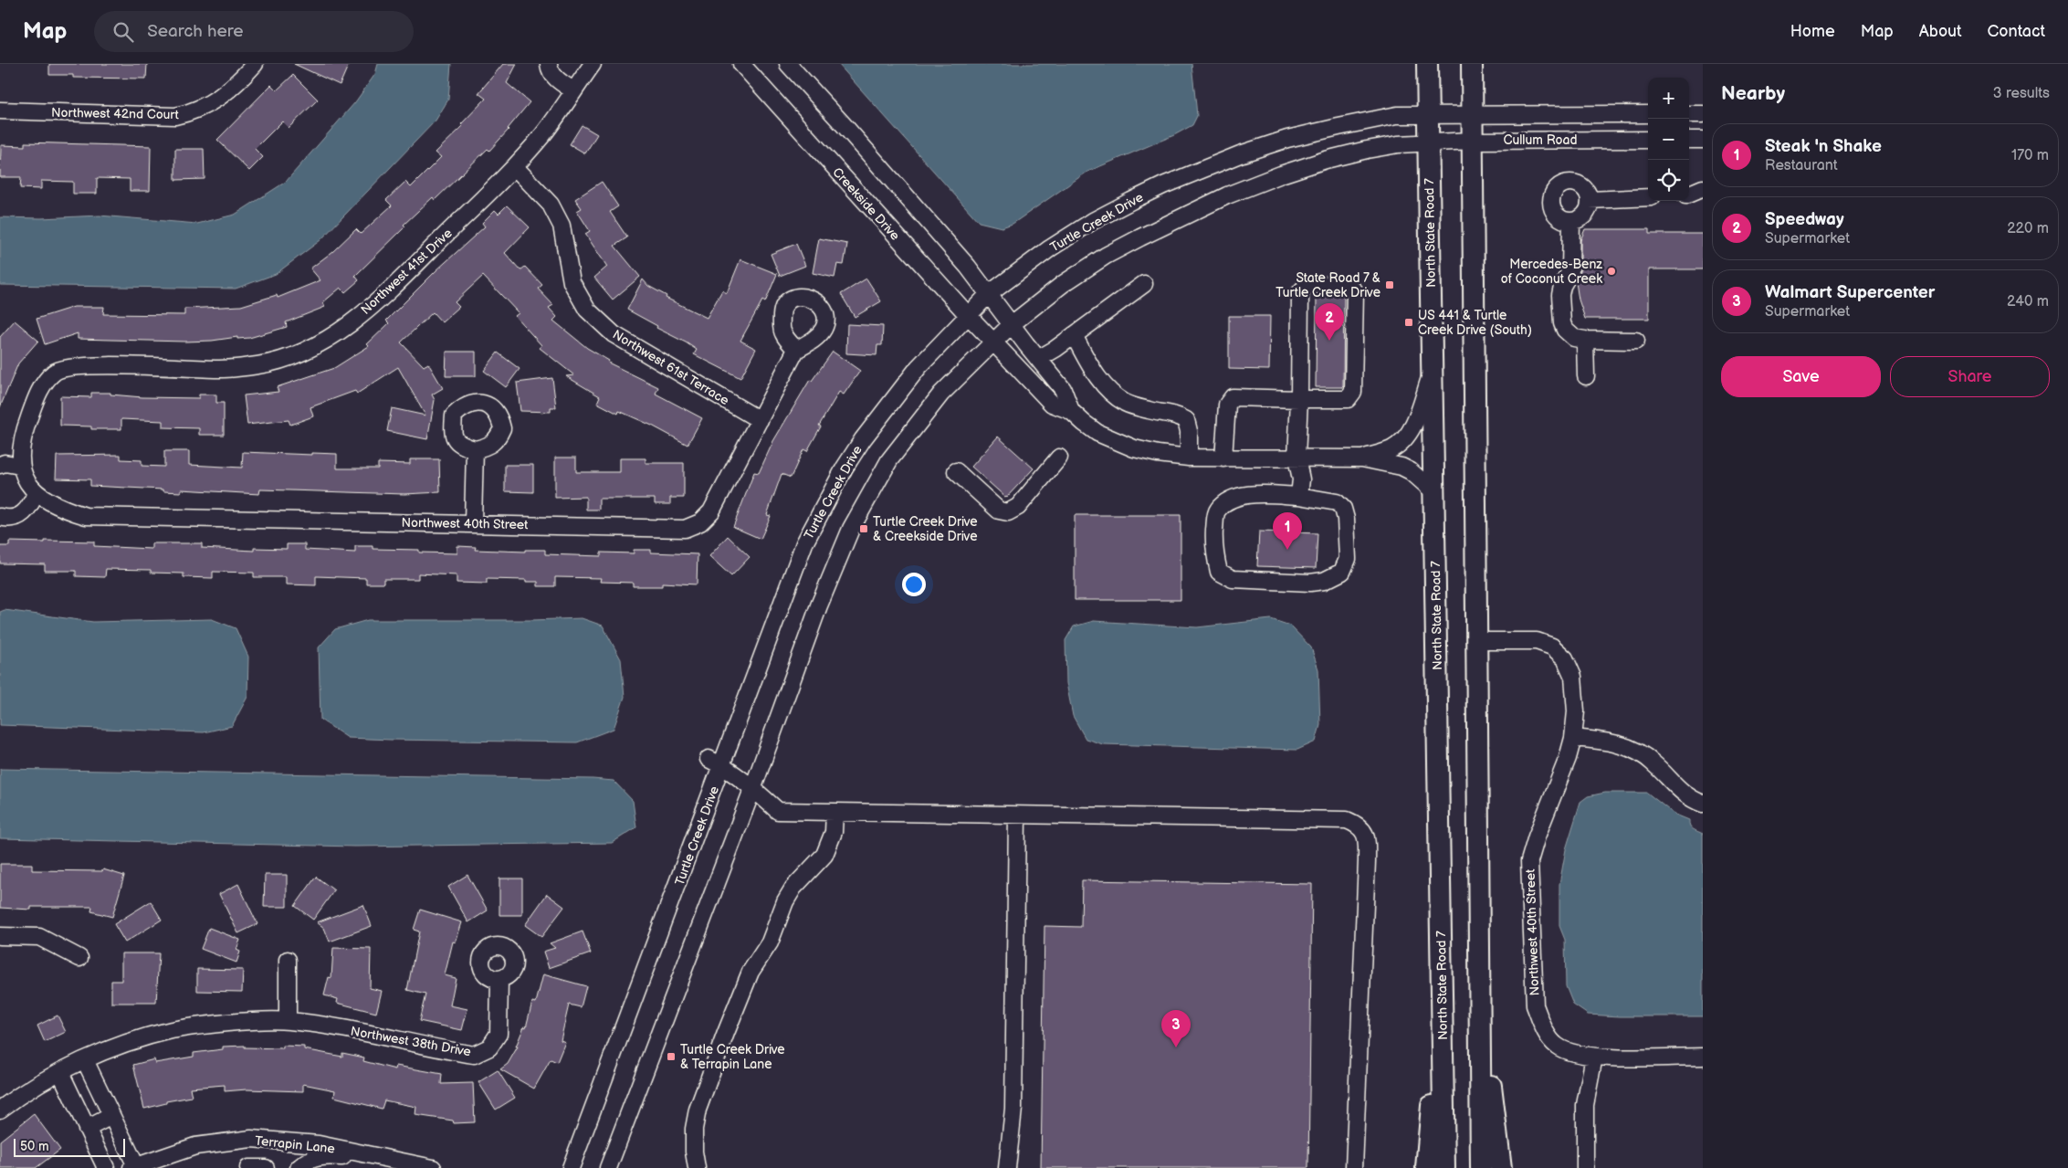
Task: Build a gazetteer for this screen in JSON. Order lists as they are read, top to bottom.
{
  "streets": {
    "main road": ["North State Road 7"],
    "street": [
      "Northwest 42nd Court",
      "Cullum Road",
      "Creekside Drive",
      "Turtle Creek Drive",
      "Northwest 41st Drive",
      "Northwest 61st Terrace",
      "Northwest 40th Street",
      "Northwest 38th Drive",
      "Terrapin Lane"
    ]
  },
  "crossings": [
    ["Cullum Road", "Turtle Creek Drive"],
    ["Cullum Road", "North State Road 7"],
    ["Creekside Drive", "Turtle Creek Drive"],
    ["Turtle Creek Drive", "North State Road 7"],
    ["Northwest 41st Drive", "Northwest 61st Terrace"],
    ["Northwest 61st Terrace", "Northwest 40th Street"]
  ],
  "places": {
    "other": ["Mercedes-Benz of Coconut Creek"],
    "transit": [
      "State Road 7 & Turtle Creek Drive",
      "US 441 & Turtle Creek Drive (South)",
      "Turtle Creek Drive & Creekside Drive",
      "Turtle Creek Drive & Terrapin Lane"
    ]
  },
  "scale_bar": "50 m",
  "page": {
    "header": "Map",
    "search": "Search here",
    "nav": [
      "Home",
      "Map",
      "About",
      "Contact"
    ],
    "heading": ["Nearby", "3 results"],
    "map_buttons": ["+", "−"],
    "list": [
      {
        "mark": "1",
        "name": "Steak 'n Shake",
        "note": "Restaurant",
        "value": "170 m"
      },
      {
        "mark": "2",
        "name": "Speedway",
        "note": "Supermarket",
        "value": "220 m"
      },
      {
        "mark": "3",
        "name": "Walmart Supercenter",
        "note": "Supermarket",
        "value": "240 m"
      }
    ],
    "pins": ["2", "1", "3"],
    "buttons": ["Save", "Share"],
    "scale": "50 m"
  }
}
